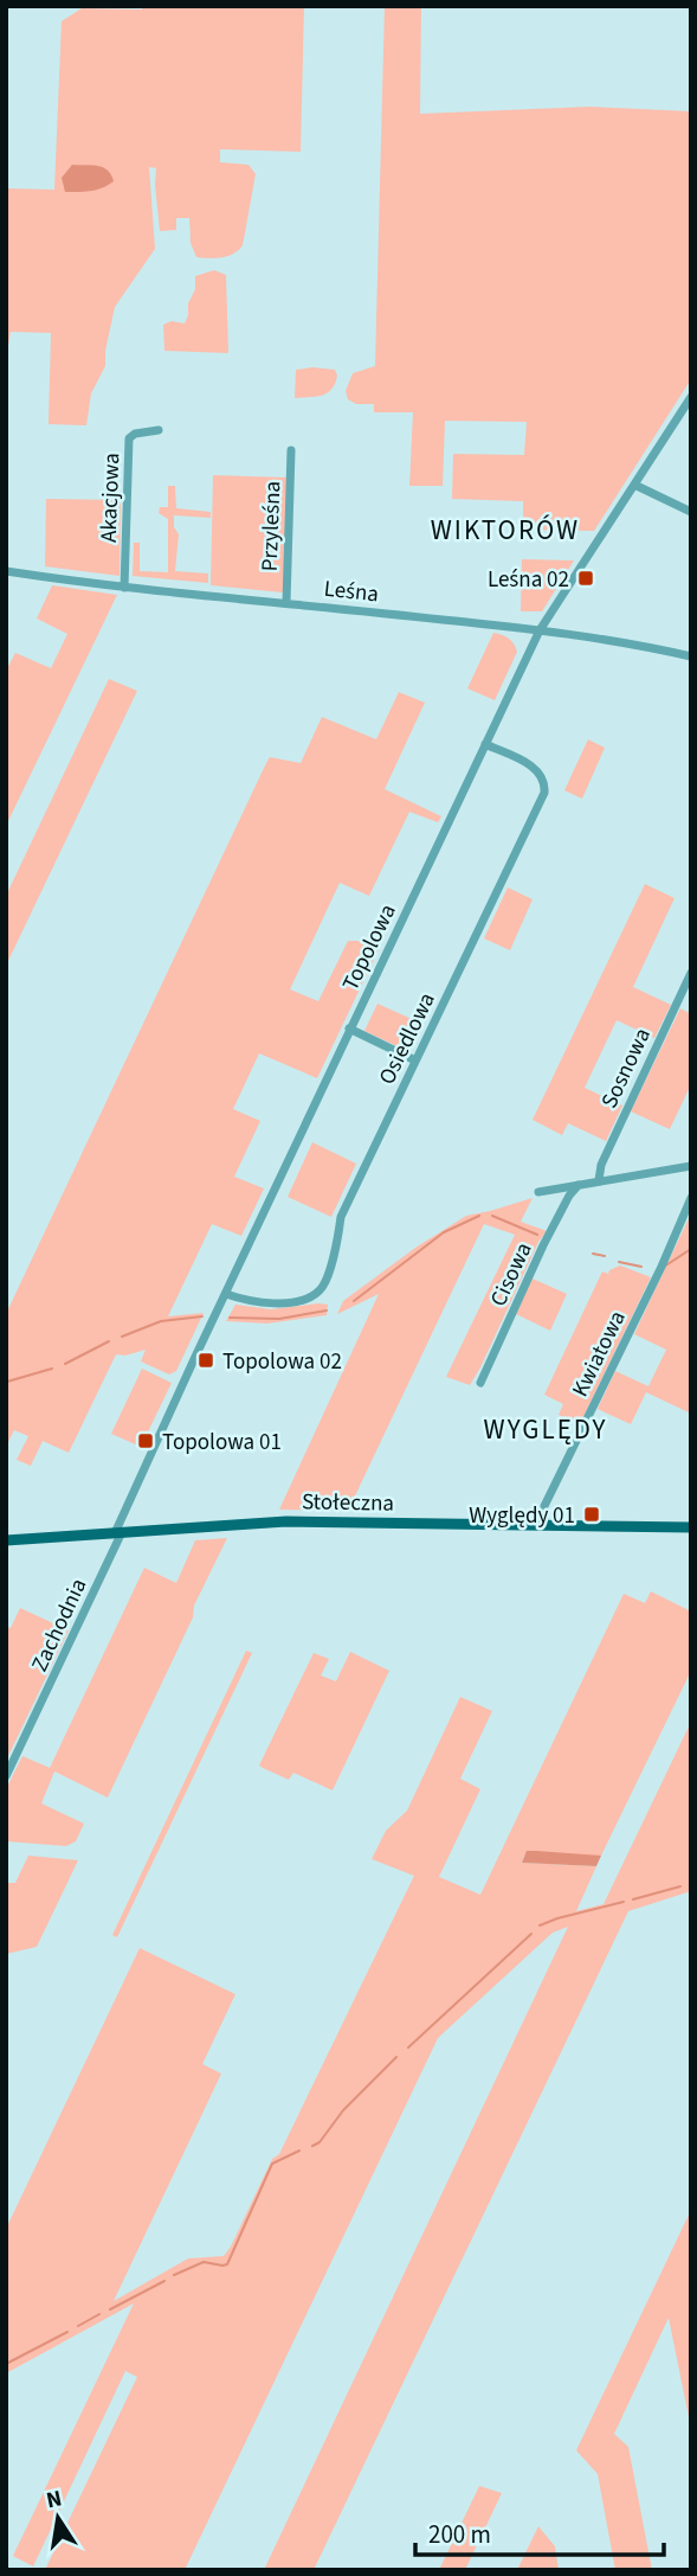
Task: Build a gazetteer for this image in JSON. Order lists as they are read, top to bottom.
{
  "streets": {
    "main road": ["Stołeczna"],
    "street": [
      "Akacjowa",
      "Przyleśna",
      "Leśna",
      "Topolowa",
      "Osiedlowa",
      "Sosnowa",
      "Cisowa",
      "Kwiatowa",
      "Zachodnia"
    ]
  },
  "crossings": [
    ["Akacjowa", "Leśna"],
    ["Przyleśna", "Leśna"],
    ["Leśna", "Topolowa"],
    ["Topolowa", "Osiedlowa"],
    ["Topolowa", "Stołeczna"],
    ["Topolowa", "Zachodnia"],
    ["Kwiatowa", "Stołeczna"],
    ["Stołeczna", "Zachodnia"]
  ],
  "districts": ["WIKTORÓW", "WYGLĘDY"],
  "places": {
    "transit": [
      "Leśna 02",
      "Topolowa 02",
      "Topolowa 01",
      "Wyględy 01"
    ]
  },
  "scale_bar": "200 m",
  "north": "top"
}
